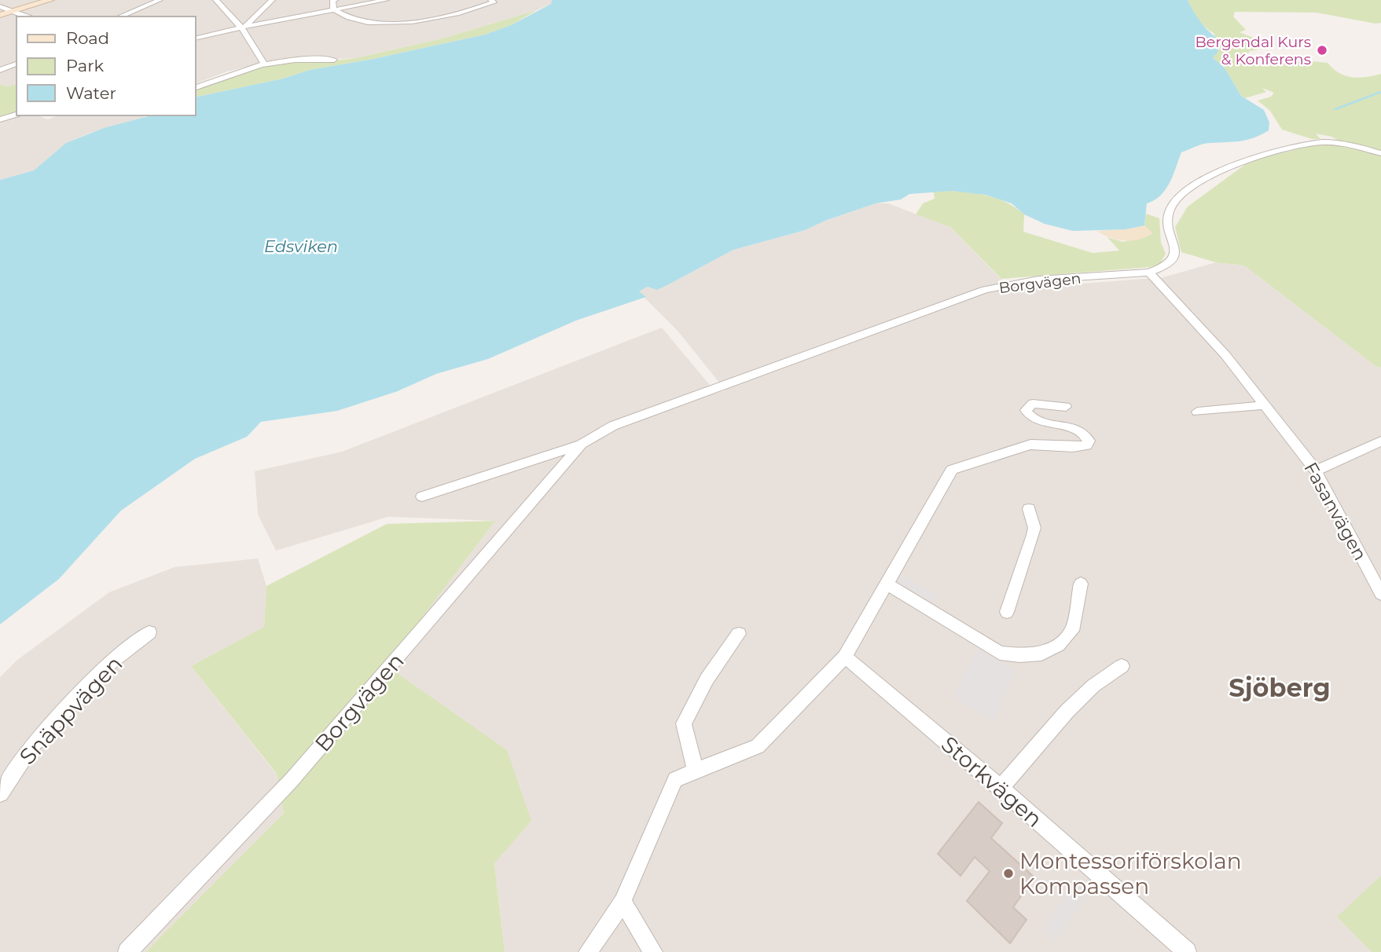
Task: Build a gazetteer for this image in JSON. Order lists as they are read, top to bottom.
{
  "streets": {
    "street": [
      "Borgvägen",
      "Fasanvägen",
      "Snäppvägen",
      "Storkvägen"
    ]
  },
  "crossings": [
    ["Borgvägen", "Fasanvägen"]
  ],
  "districts": ["Sjöberg"],
  "water": ["Edsviken"],
  "places": ["Bergendal Kurs & Konferens", "Montessoriförskolan Kompassen"],
  "legend": ["Road", "Park", "Water"]
}
